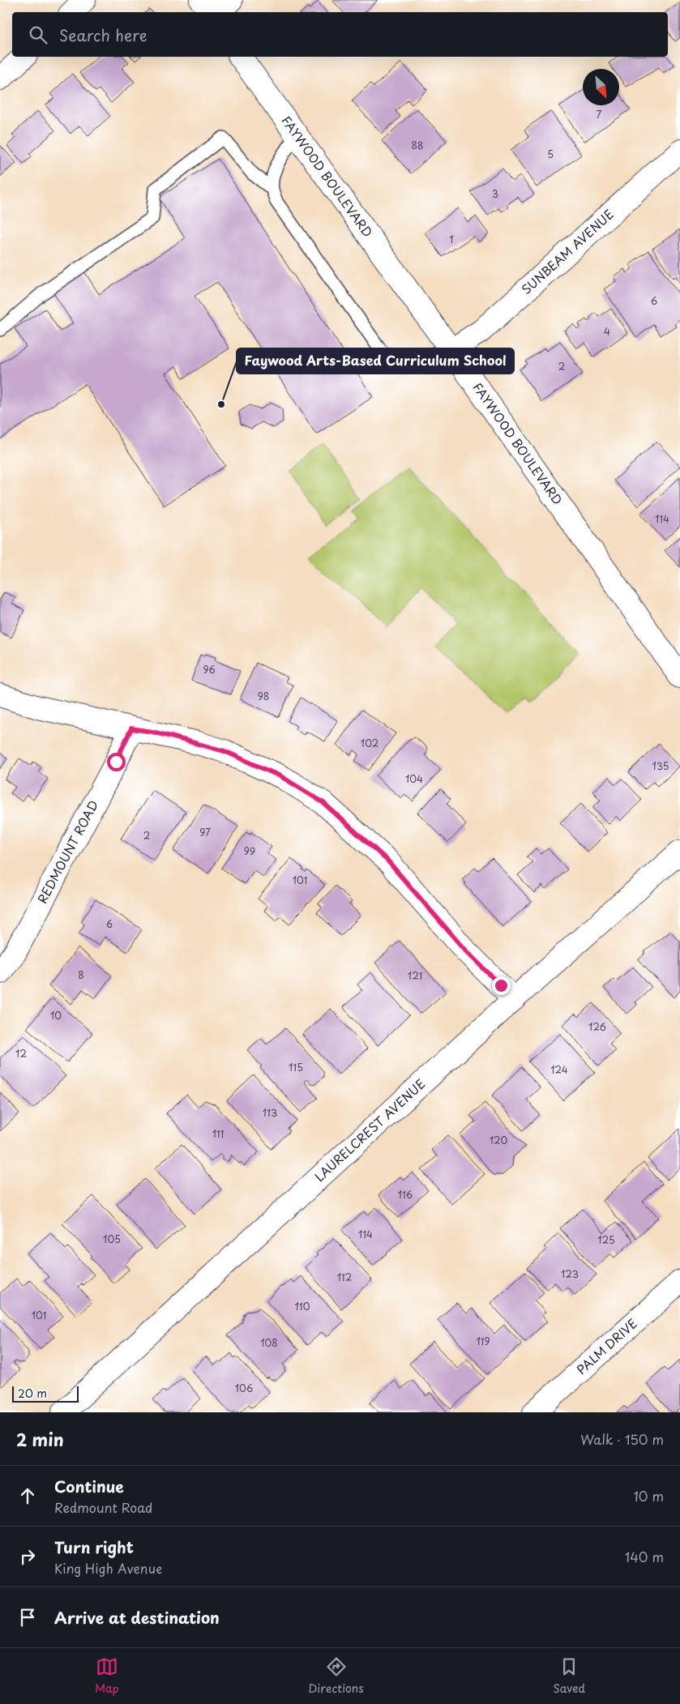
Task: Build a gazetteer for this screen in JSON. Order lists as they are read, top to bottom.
{
  "streets": {
    "street": [
      "FAYWOOD BOULEVARD",
      "SUNBEAM AVENUE",
      "REDMOUNT ROAD",
      "LAURELCREST AVENUE",
      "PALM DRIVE"
    ]
  },
  "crossings": [
    ["FAYWOOD BOULEVARD", "SUNBEAM AVENUE"]
  ],
  "places": ["Faywood Arts-Based Curriculum School"],
  "house_numbers": [
    "7",
    "88",
    "5",
    "3",
    "1",
    "6",
    "4",
    "2",
    "114",
    "96",
    "98",
    "102",
    "135",
    "104",
    "97",
    "2",
    "99",
    "101",
    "6",
    "8",
    "121",
    "10",
    "126",
    "12",
    "115",
    "124",
    "113",
    "111",
    "120",
    "116",
    "114",
    "105",
    "125",
    "123",
    "112",
    "110",
    "101",
    "119",
    "108",
    "106"
  ],
  "scale_bar": "20 m",
  "north": "bottom right",
  "page": {
    "search": "Search here",
    "scale": "20 m",
    "heading": ["2 min", "Walk · 150 m"],
    "list": [
      ["Continue", "Redmount Road", "10 m"],
      ["Turn right", "King High Avenue", "140 m"],
      "Arrive at destination"
    ],
    "nav": ["Map", "Directions", "Saved"]
  }
}
